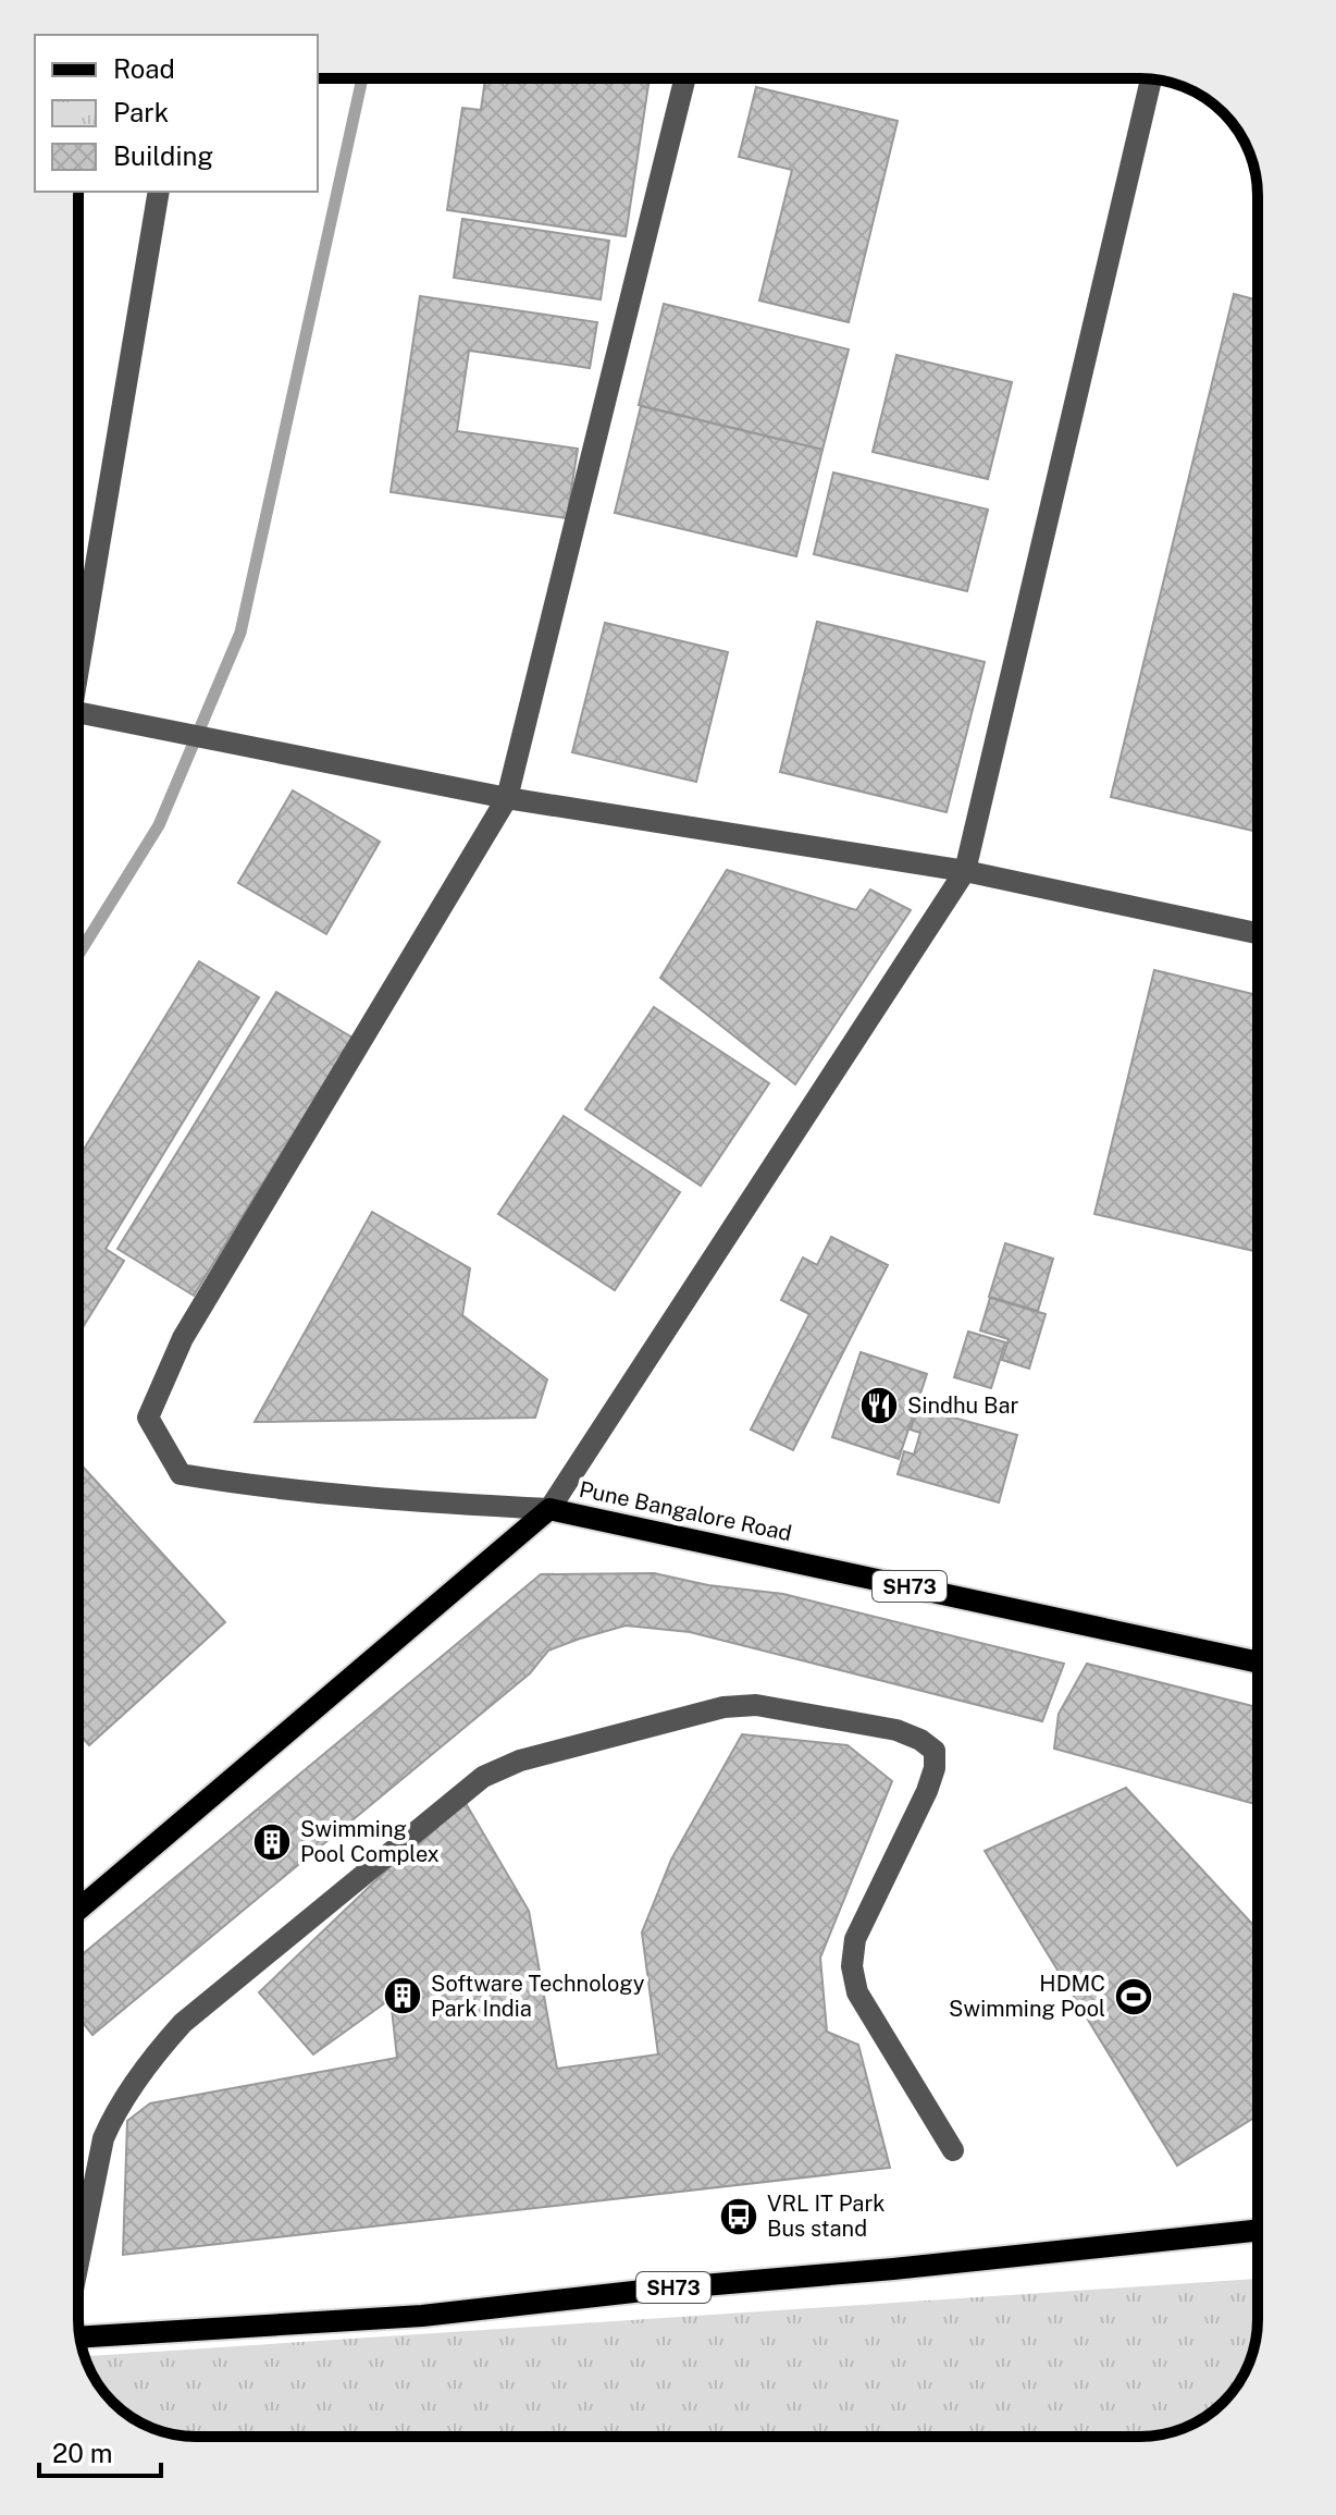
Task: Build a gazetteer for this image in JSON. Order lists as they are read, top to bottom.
{
  "streets": {
    "main road": ["Pune Bangalore Road", "SH73"]
  },
  "places": {
    "restaurant": ["Sindhu Bar"],
    "building": ["Swimming Pool Complex", "Software Technology Park India"],
    "sports": ["HDMC Swimming Pool"],
    "bus stop": ["VRL IT Park Bus stand"]
  },
  "legend": ["Road", "Park", "Building"],
  "scale_bar": "20 m"
}
